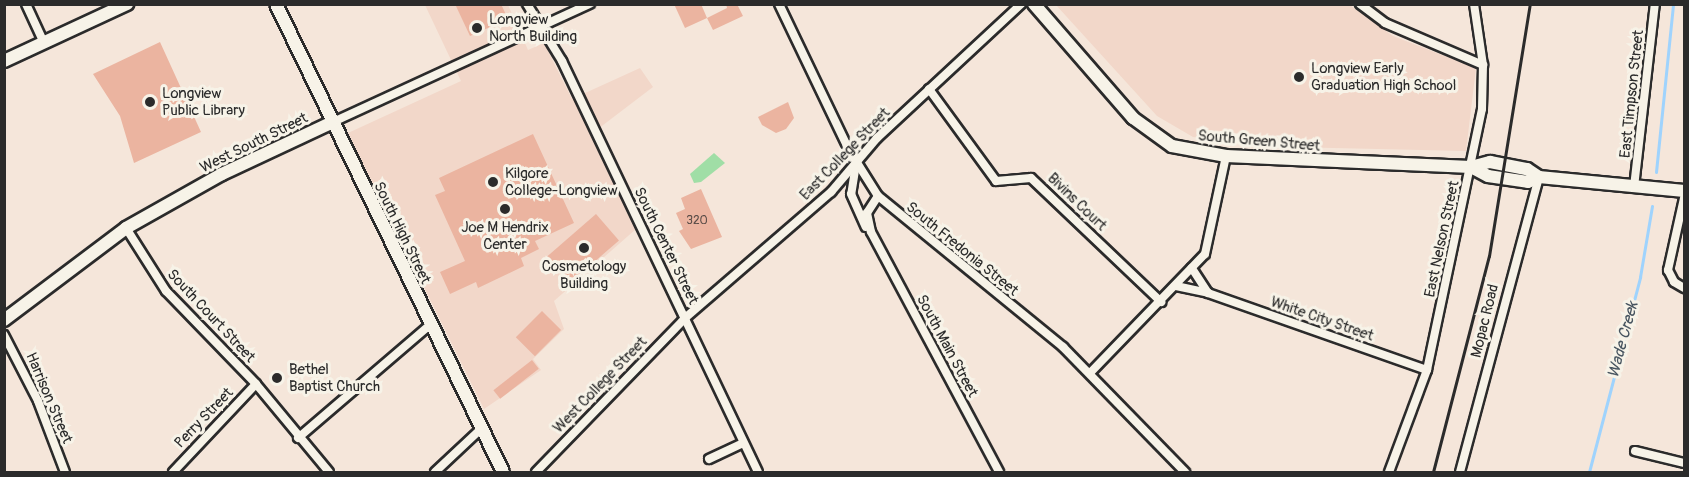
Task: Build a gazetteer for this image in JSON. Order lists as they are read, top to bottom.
{
  "streets": {
    "street": [
      "East Timpson Street",
      "South Green Street",
      "West South Street",
      "East College Street",
      "Bivins Court",
      "South High Street",
      "East Nelson Street",
      "South Center Street",
      "South Fredonia Street",
      "South Court Street",
      "White City Street",
      "Mopac Road",
      "South Main Street",
      "West College Street",
      "Harrison Street",
      "Perry Street"
    ]
  },
  "crossings": [
    ["East Timpson Street", "South Green Street"],
    ["South Green Street", "East Nelson Street"],
    ["South Green Street", "Mopac Road"],
    ["West South Street", "South High Street"],
    ["West South Street", "South Center Street"],
    ["West South Street", "South Court Street"],
    ["East College Street", "Bivins Court"],
    ["East College Street", "South Center Street"],
    ["East College Street", "South Fredonia Street"],
    ["East College Street", "South Main Street"],
    ["East College Street", "West College Street"],
    ["East Nelson Street", "White City Street"],
    ["South Center Street", "West College Street"],
    ["South Fredonia Street", "South Main Street"],
    ["South Court Street", "Perry Street"]
  ],
  "water": ["Wade Creek"],
  "places": [
    "Longview North Building",
    "Longview Early Graduation High School",
    "Longview Public Library",
    "Kilgore College-Longview",
    "Joe M Hendrix Center",
    "Cosmetology Building",
    "Bethel Baptist Church"
  ],
  "house_numbers": ["320"]
}
